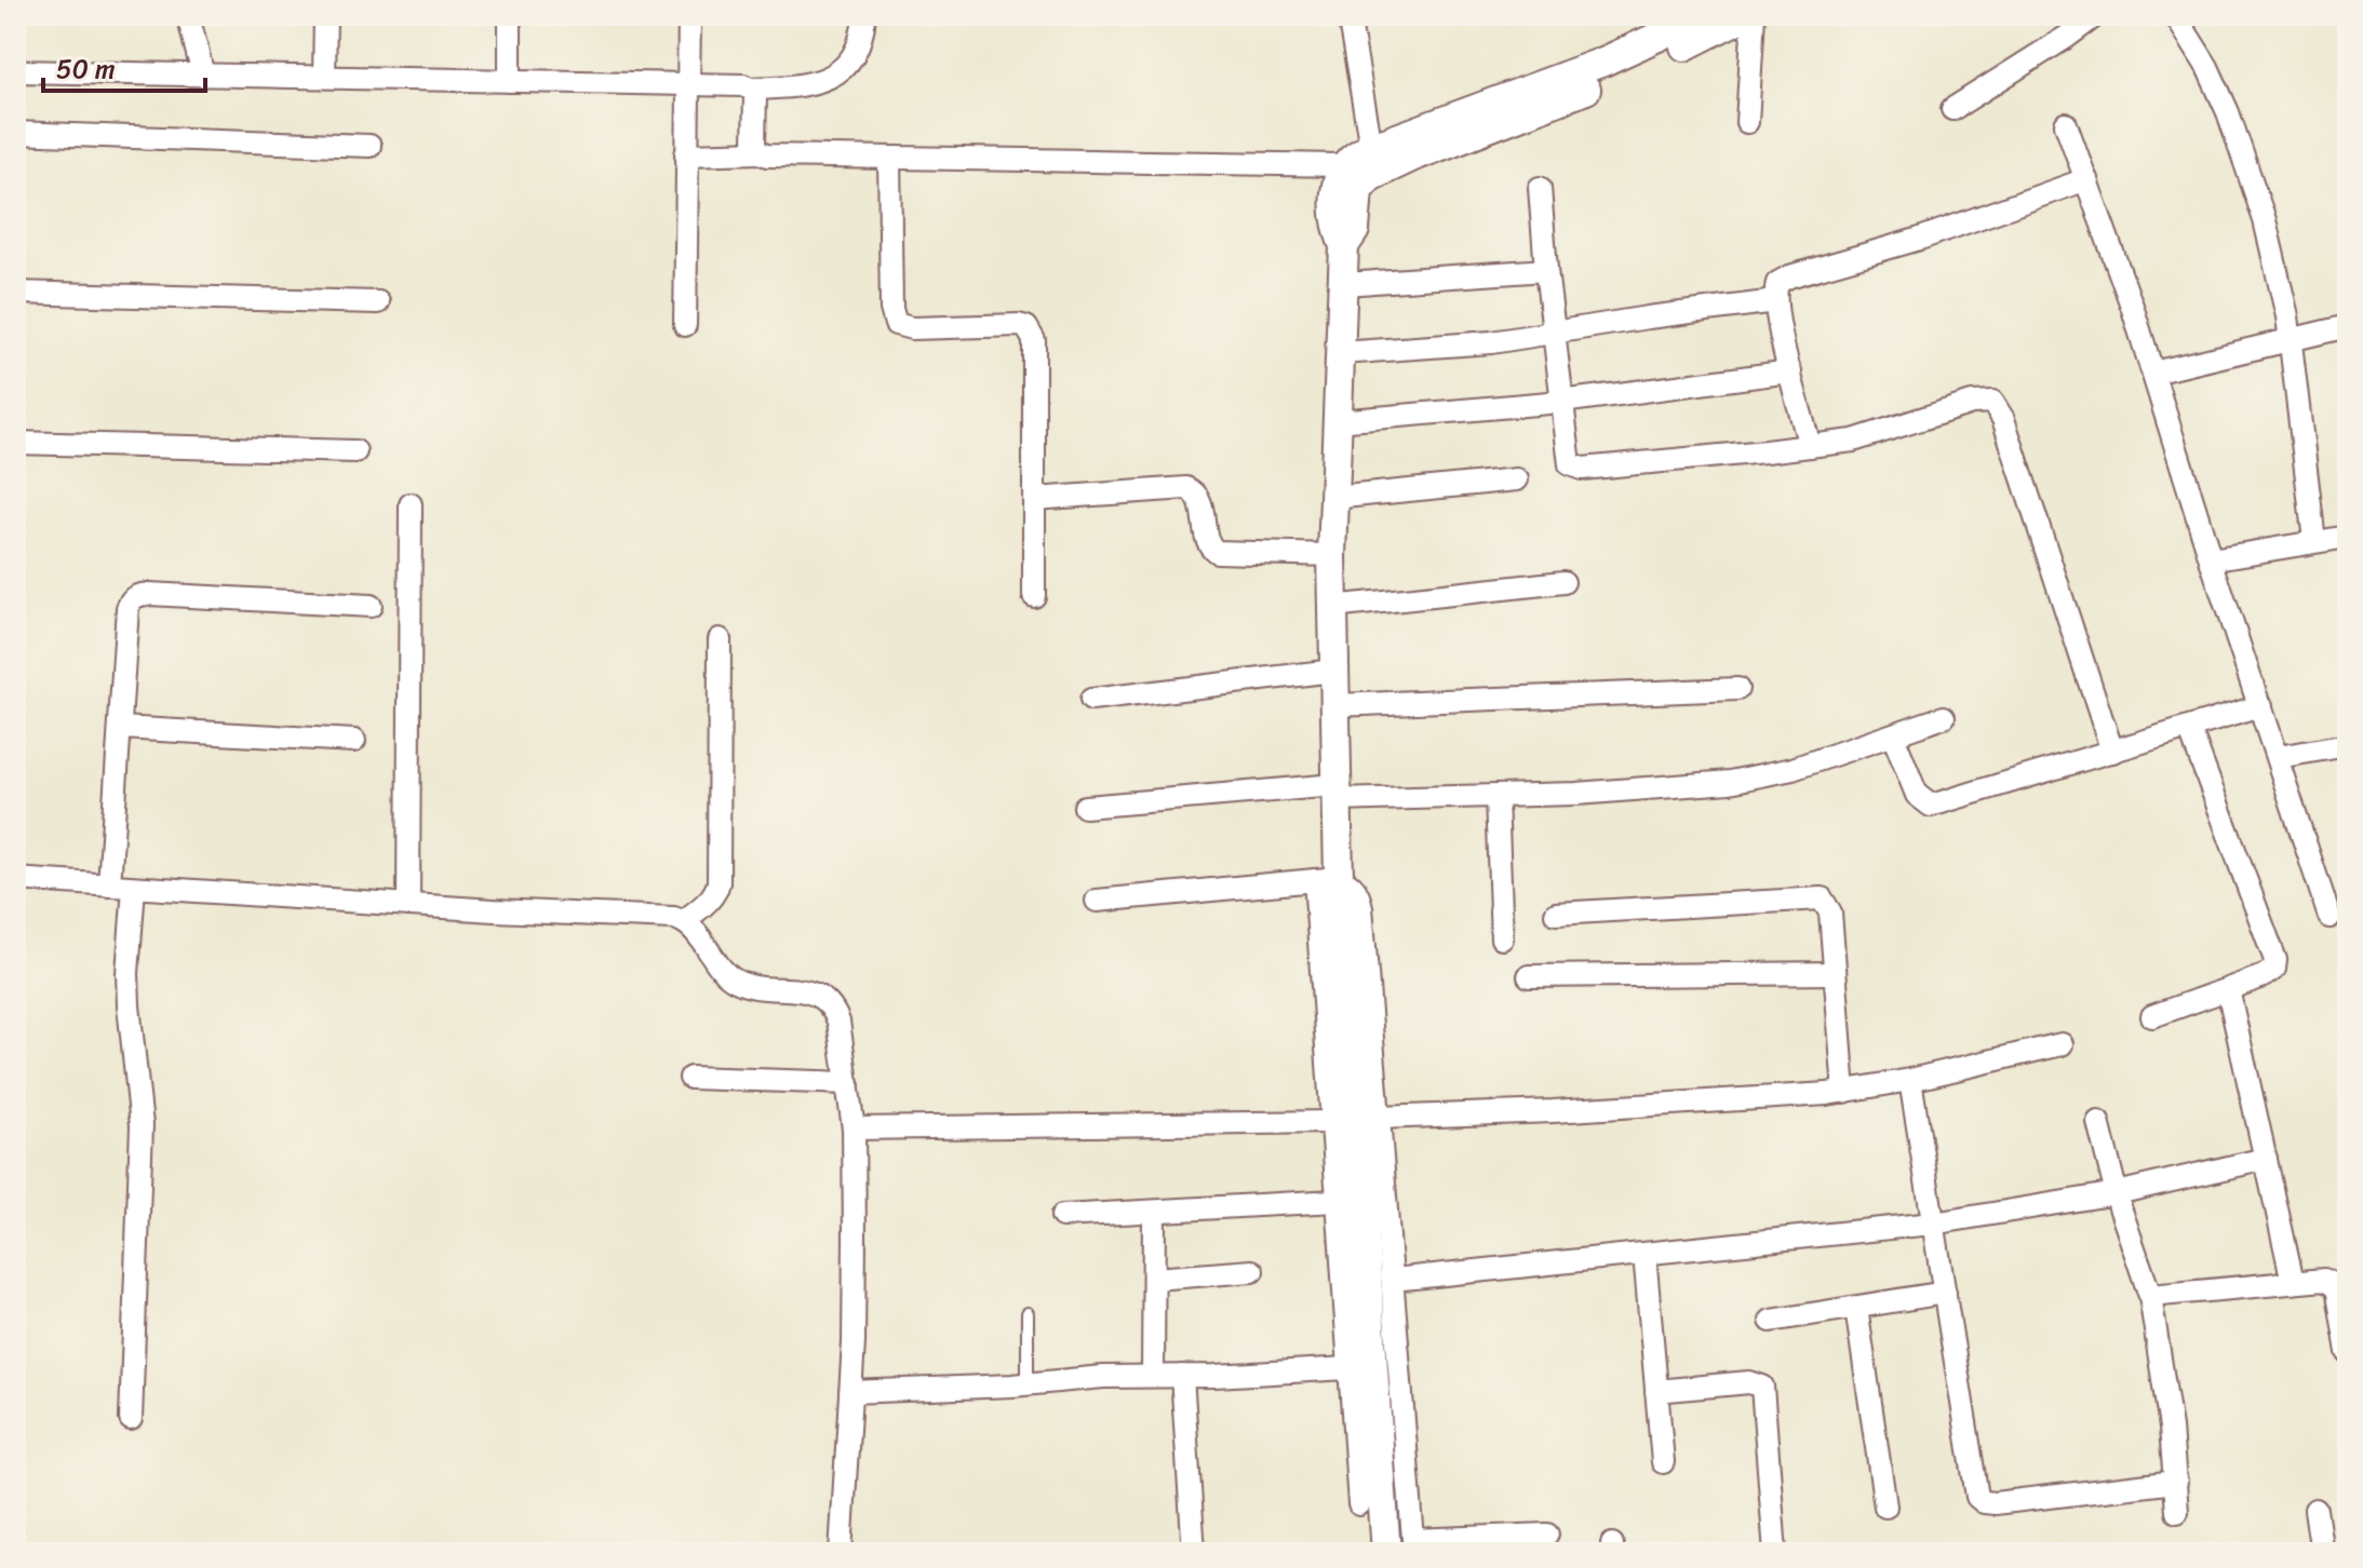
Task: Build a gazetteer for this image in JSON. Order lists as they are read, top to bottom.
{
  "scale_bar": "50 m"
}
